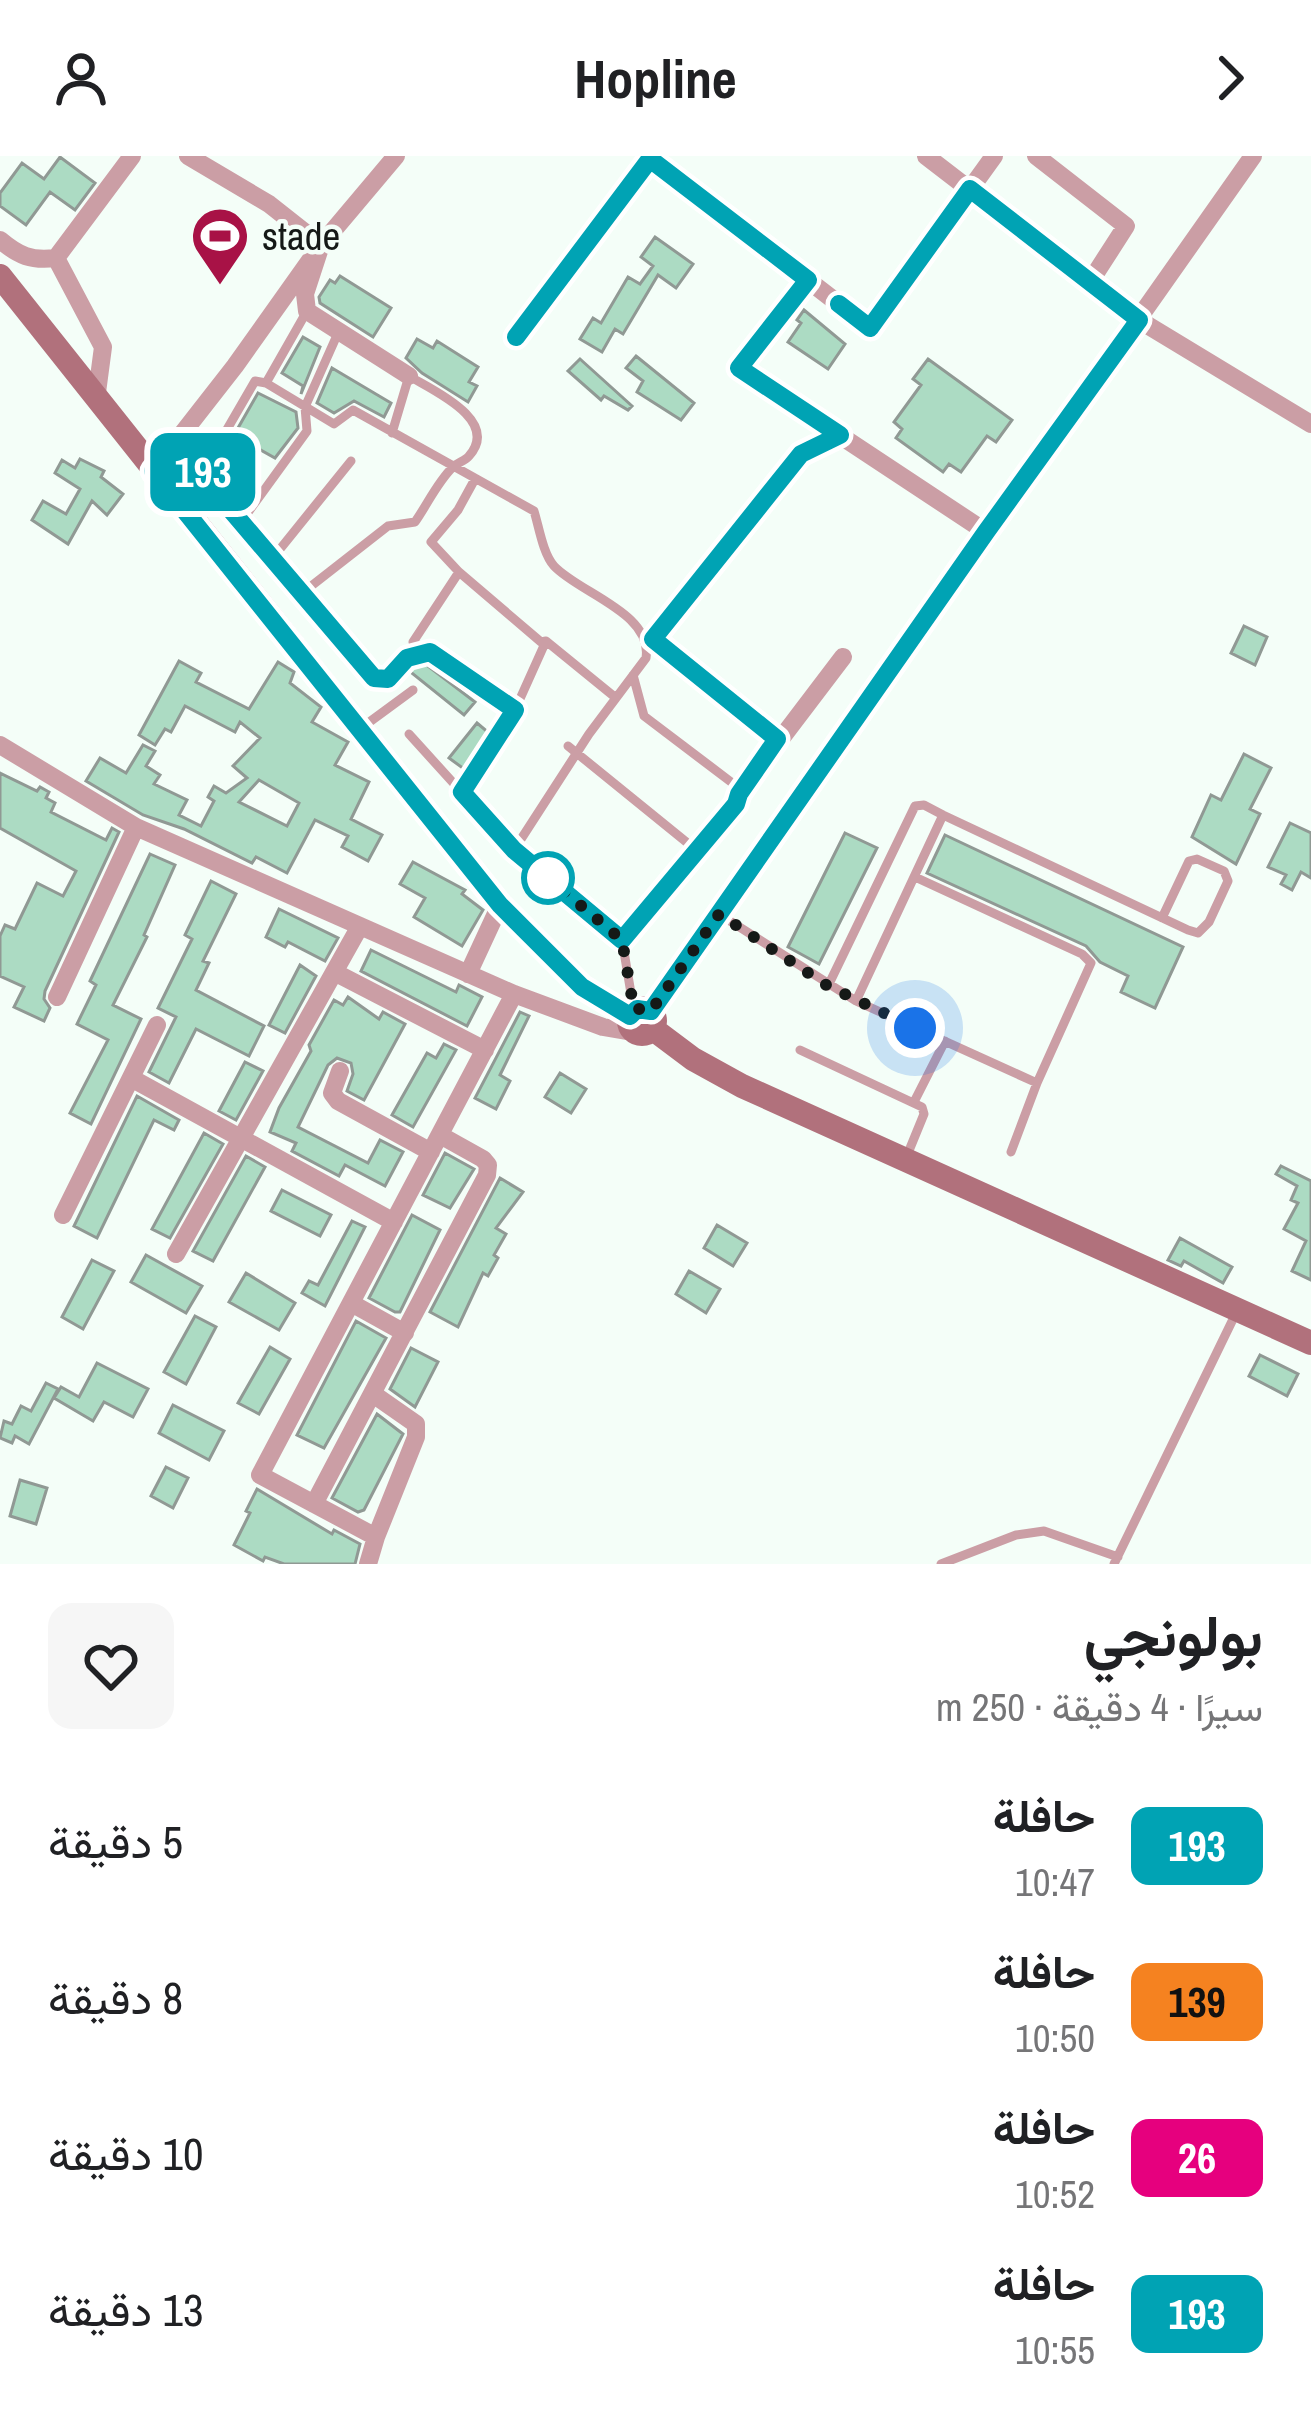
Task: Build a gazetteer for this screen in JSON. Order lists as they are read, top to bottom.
{
  "places": {
    "sports": ["stade"]
  },
  "lines": ["bus line 193"],
  "page": {
    "header": "Hopline",
    "on_map": "193",
    "heading": ["بولونجي", "سيرًا · 4 دقيقة · 250 m"],
    "list": [
      {
        "mark": "193",
        "name": "حافلة",
        "note": "10:47",
        "value": "5 دقيقة"
      },
      {
        "mark": "139",
        "name": "حافلة",
        "note": "10:50",
        "value": "8 دقيقة"
      },
      {
        "mark": "26",
        "name": "حافلة",
        "note": "10:52",
        "value": "10 دقيقة"
      },
      {
        "mark": "193",
        "name": "حافلة",
        "note": "10:55",
        "value": "13 دقيقة"
      }
    ]
  }
}
